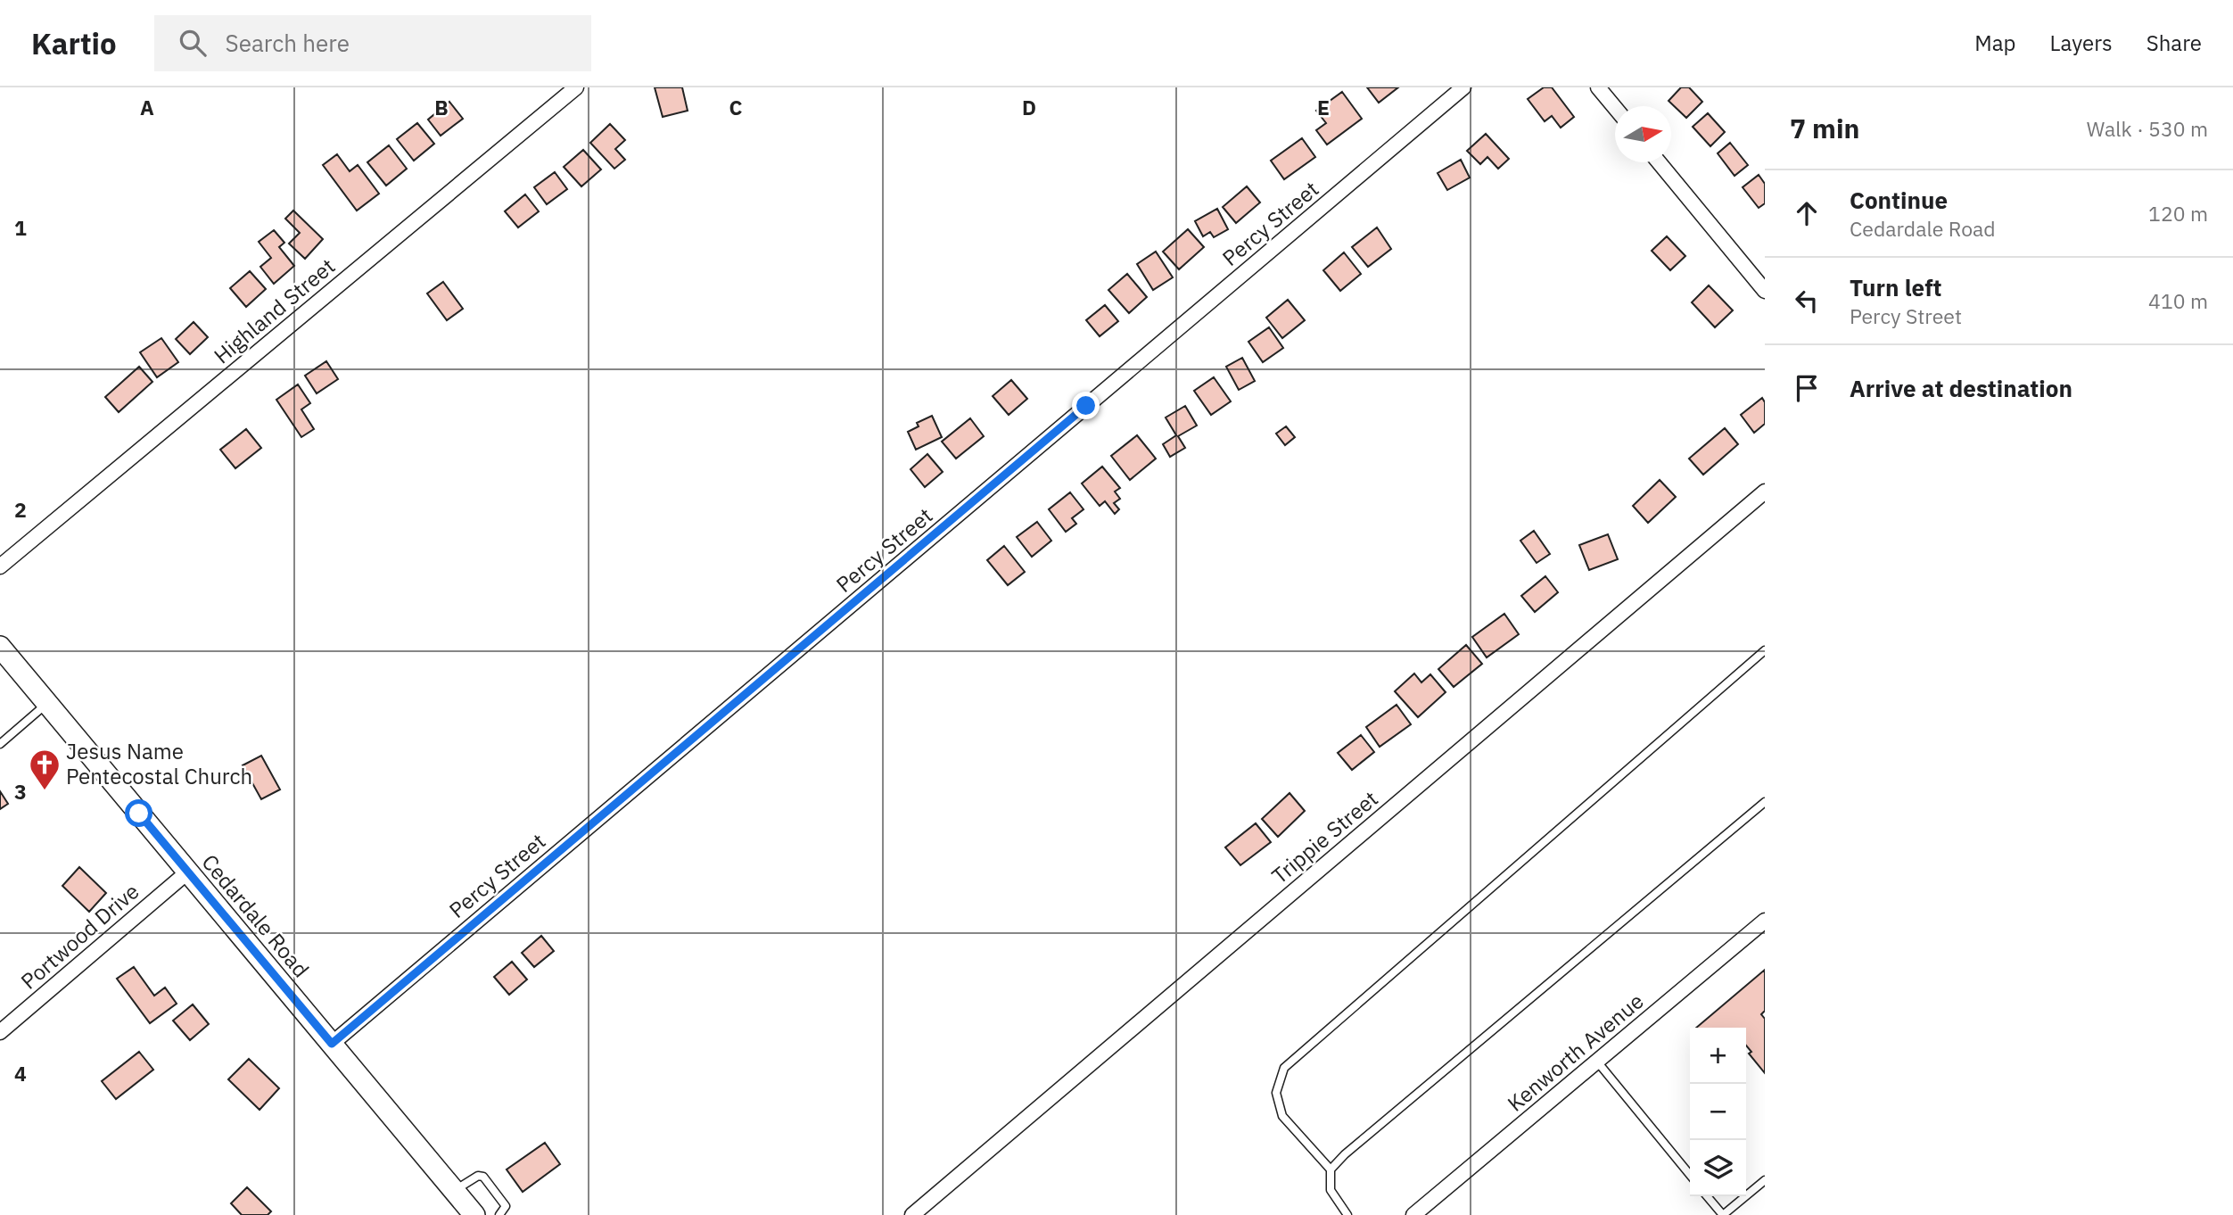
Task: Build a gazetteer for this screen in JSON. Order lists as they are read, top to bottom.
{
  "streets": {
    "street": [
      "Percy Street",
      "Highland Street",
      "Trippie Street",
      "Cedardale Road",
      "Portwood Drive",
      "Kenworth Avenue"
    ]
  },
  "crossings": [
    ["Percy Street", "Cedardale Road"],
    ["Cedardale Road", "Portwood Drive"]
  ],
  "places": {
    "church": ["Jesus Name Pentecostal Church"]
  },
  "north": "right",
  "page": {
    "header": "Kartio",
    "search": "Search here",
    "nav": ["Map", "Layers", "Share"],
    "heading": ["7 min", "Walk · 530 m"],
    "list": [
      ["Continue", "Cedardale Road", "120 m"],
      ["Turn left", "Percy Street", "410 m"],
      "Arrive at destination"
    ],
    "map_buttons": ["+", "−"]
  },
  "grid": {
    "columns": [
      "A",
      "B",
      "C",
      "D",
      "E"
    ],
    "rows": [
      "1",
      "2",
      "3",
      "4"
    ]
  }
}
